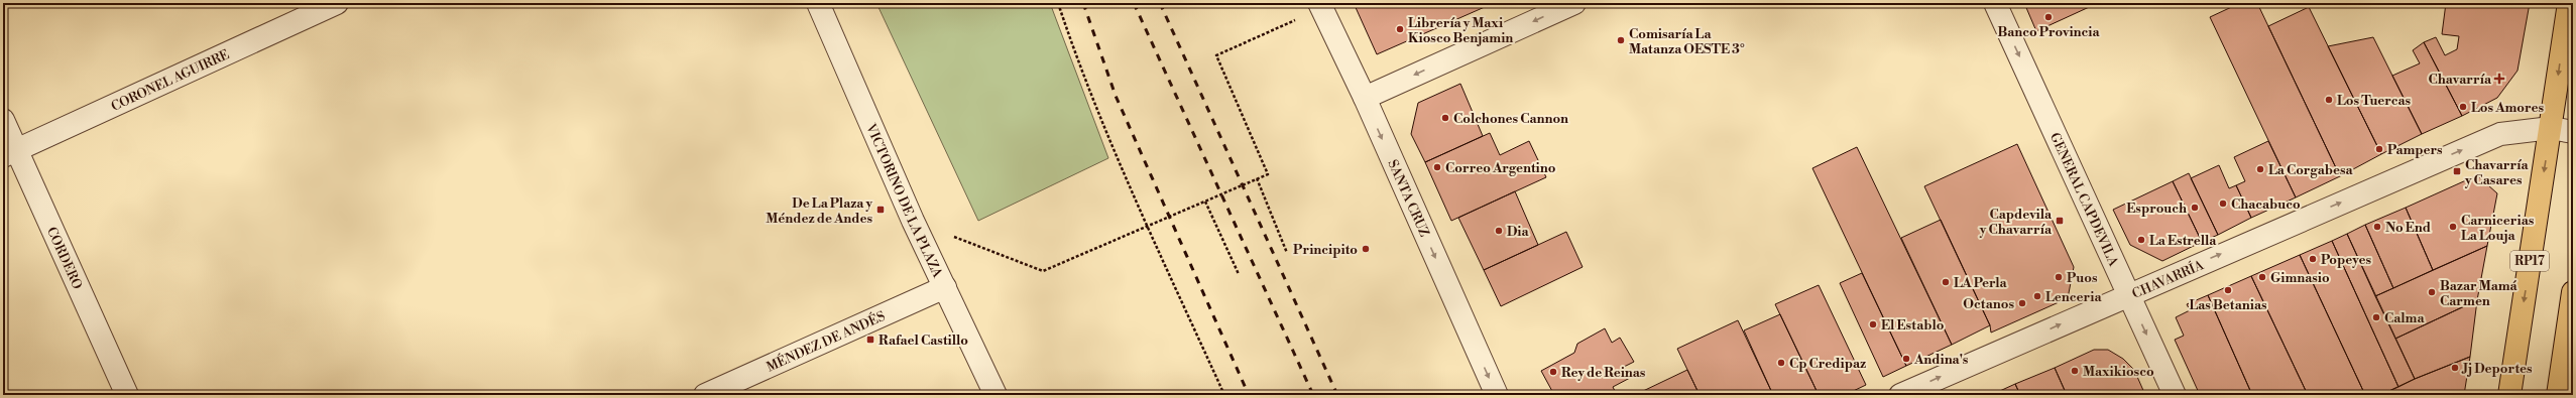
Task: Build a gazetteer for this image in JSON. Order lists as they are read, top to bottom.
{
  "streets": {
    "main road": ["RP17"],
    "street": [
      "CORONEL AGUIRRE",
      "SANTA CRUZ",
      "VICTORINO DE LA PLAZA",
      "GENERAL CAPDEVILA",
      "CORDERO",
      "CHAVARRÍA",
      "MÉNDEZ DE ANDÉS"
    ]
  },
  "crossings": [
    ["CORONEL AGUIRRE", "CORDERO"],
    ["VICTORINO DE LA PLAZA", "MÉNDEZ DE ANDÉS"],
    ["GENERAL CAPDEVILA", "CHAVARRÍA"],
    ["RP17", "CHAVARRÍA"]
  ],
  "one_way": ["SANTA CRUZ", "GENERAL CAPDEVILA", "CHAVARRÍA"],
  "places": {
    "other": [
      "Banco Provincia",
      "Librería y Maxi Kiosco Benjamin",
      "Comisaría La Matanza OESTE 3°",
      "Los Tuercas",
      "Los Amores",
      "Colchones Cannon",
      "Pampers",
      "Correo Argentino",
      "La Corgabesa",
      "Chacabuco",
      "Esprouch",
      "No End",
      "Carnicerias La Louja",
      "Dia",
      "La Estrella",
      "Principito",
      "Popeyes",
      "Puos",
      "Gimnasio",
      "LA Perla",
      "Las Betanias",
      "Bazar Mamá Carmen",
      "Lenceria",
      "Octanos",
      "Calma",
      "El Establo",
      "Andina's",
      "Cp Credipaz",
      "Jj Deportes",
      "Maxikiosco",
      "Rey de Reinas"
    ],
    "health": ["Chavarría"],
    "transit": [
      "Chavarría y Casares",
      "De La Plaza y Méndez de Andes",
      "Capdevila y Chavarría",
      "Rafael Castillo"
    ]
  }
}
